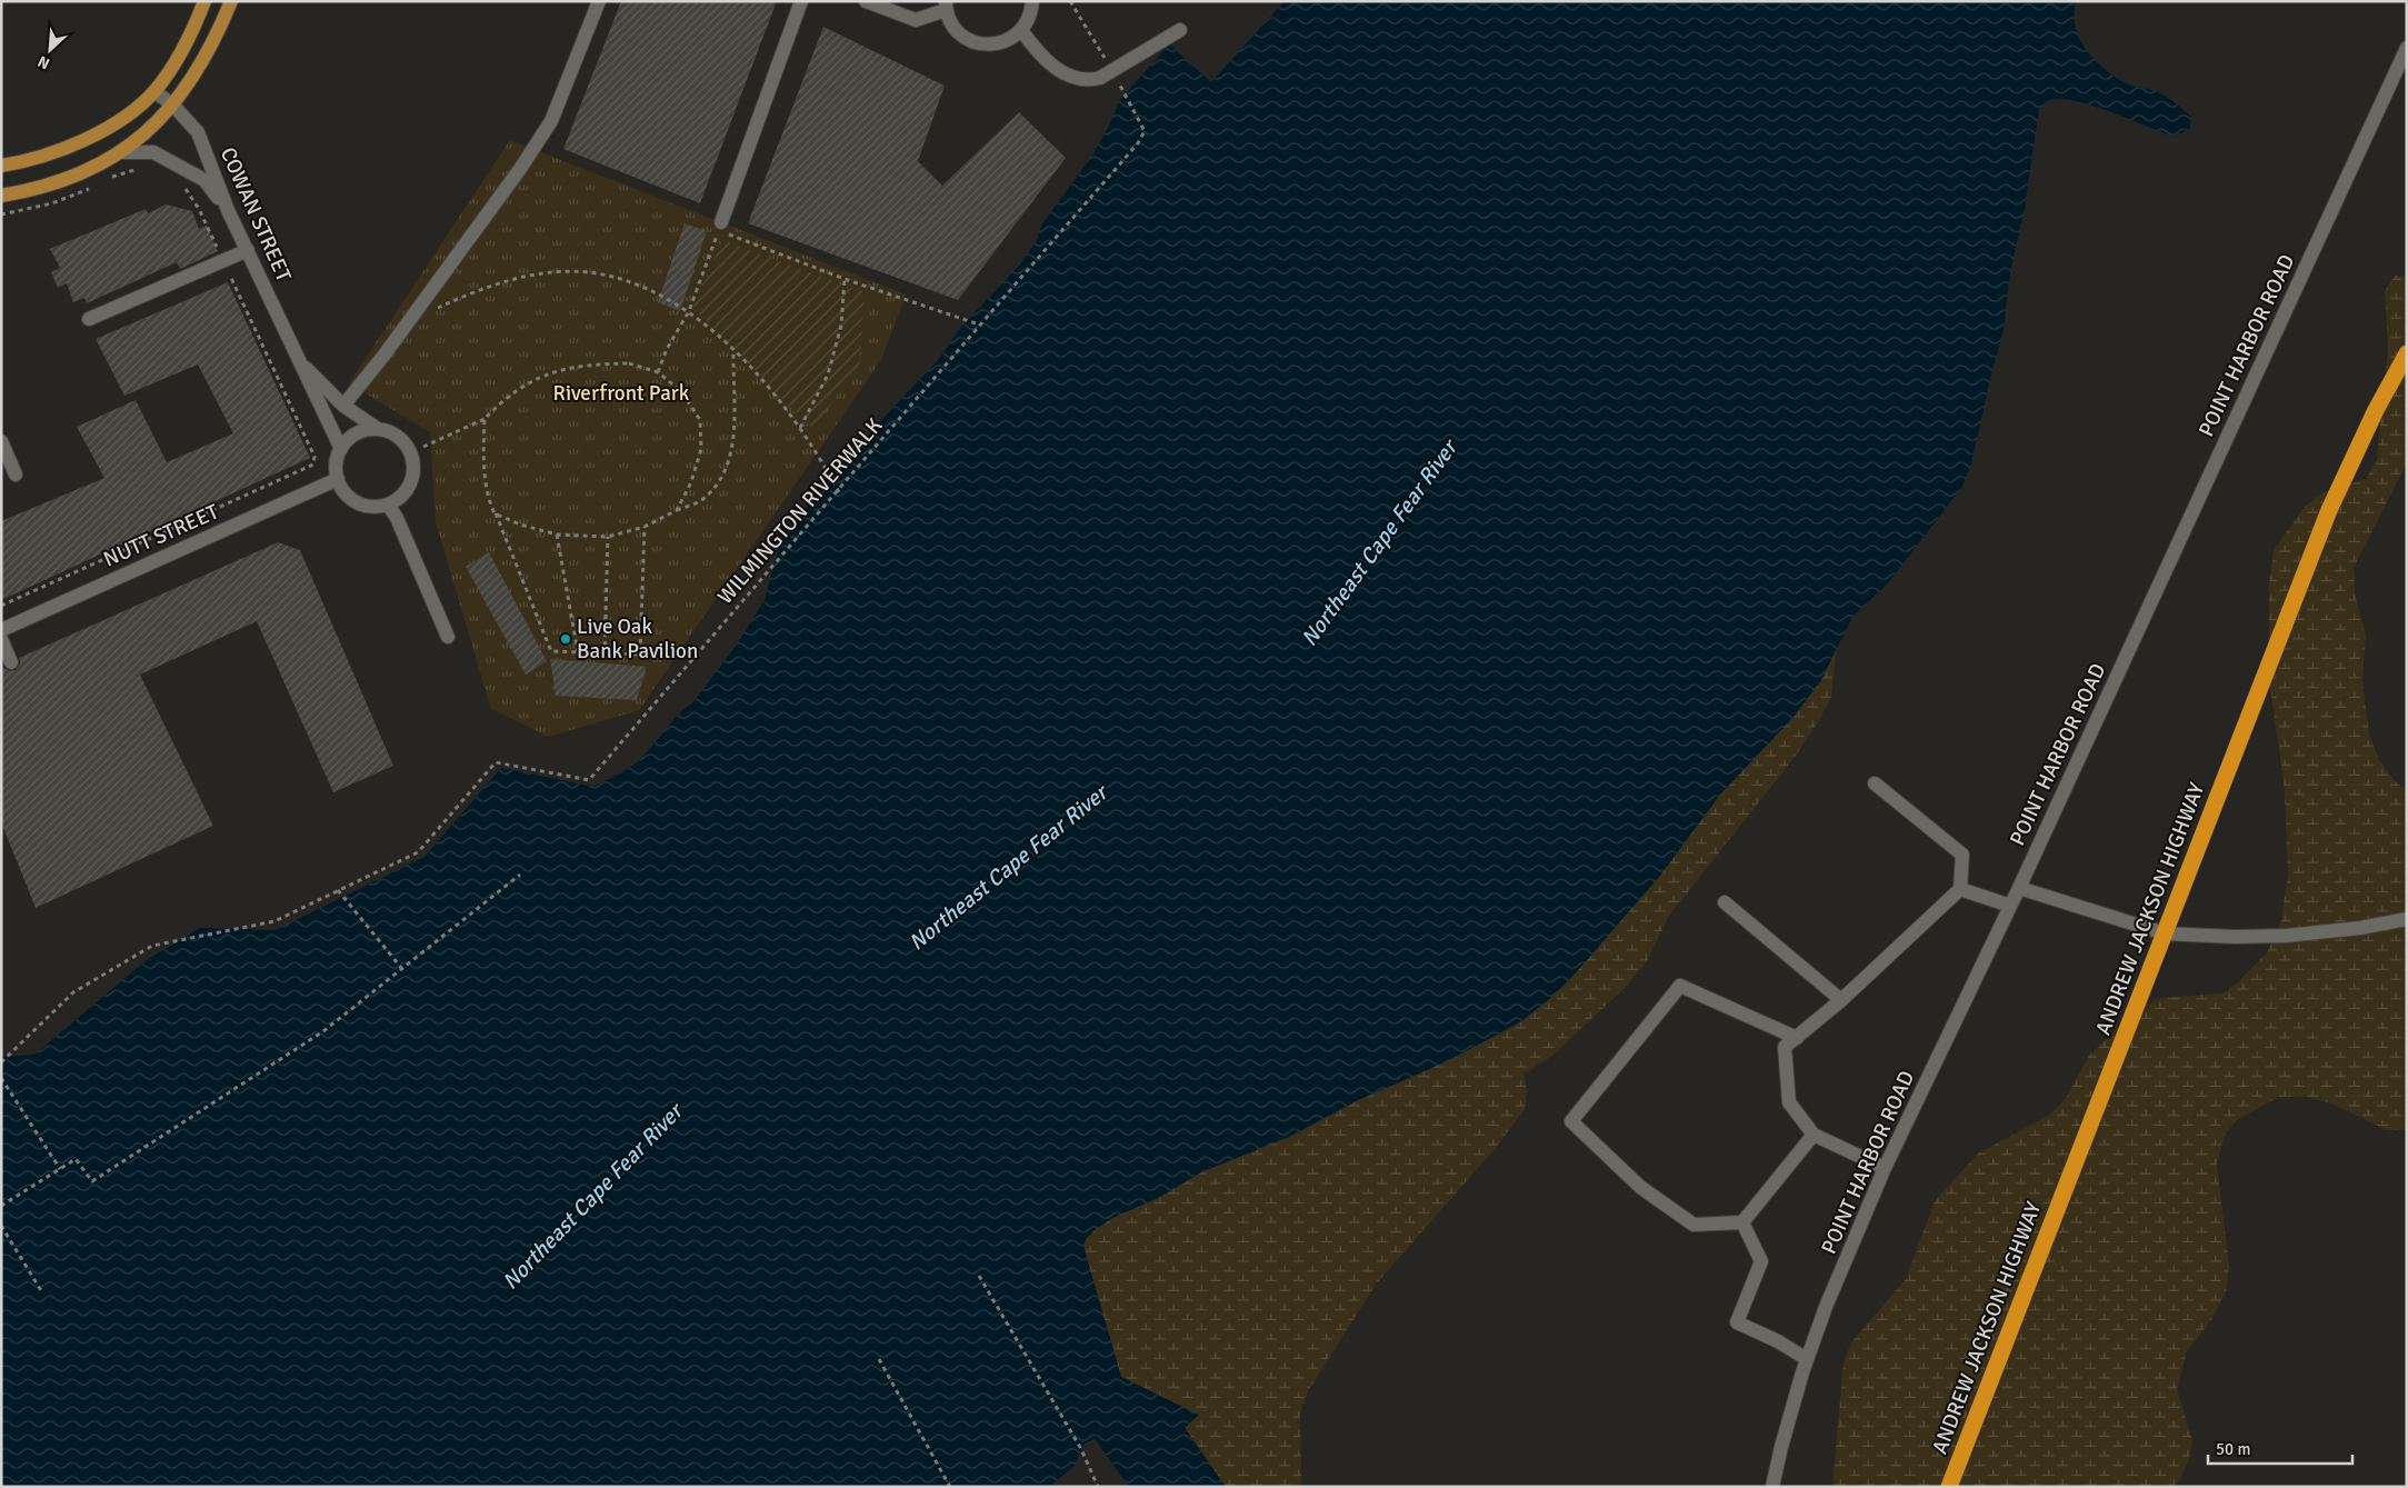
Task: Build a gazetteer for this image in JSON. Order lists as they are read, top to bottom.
{
  "streets": {
    "highway": ["ANDREW JACKSON HIGHWAY"],
    "street": ["COWAN STREET", "POINT HARBOR ROAD", "NUTT STREET"],
    "path": ["WILMINGTON RIVERWALK"]
  },
  "crossings": [
    ["COWAN STREET", "NUTT STREET"]
  ],
  "water": ["Northeast Cape Fear River"],
  "parks": ["Riverfront Park"],
  "places": ["Live Oak Bank Pavilion"],
  "scale_bar": "50 m",
  "north": "bottom left"
}
